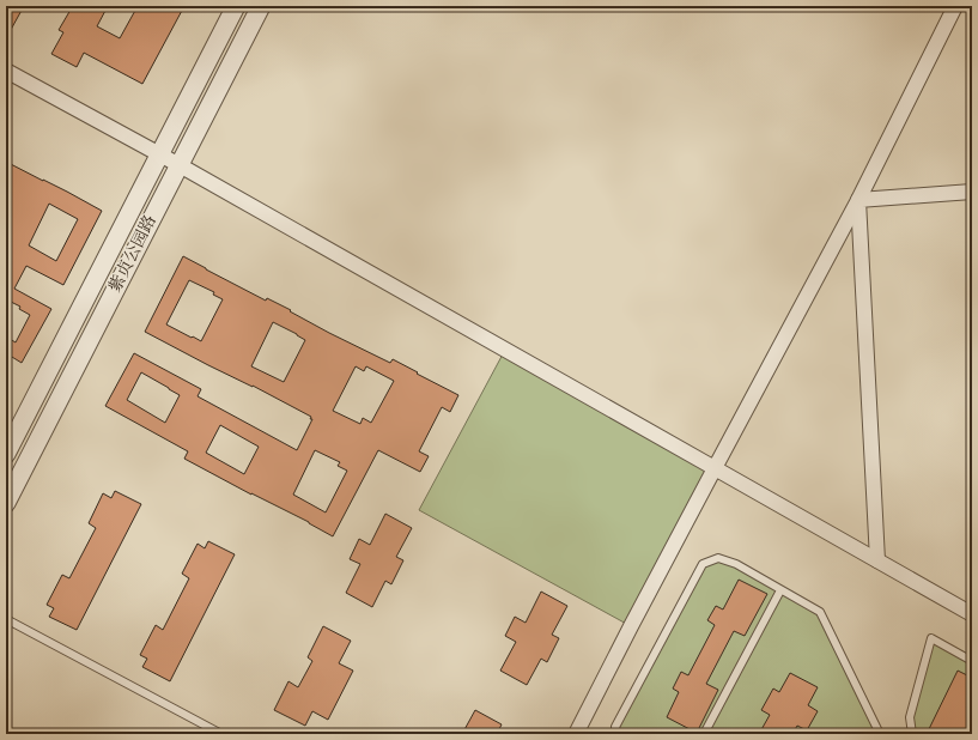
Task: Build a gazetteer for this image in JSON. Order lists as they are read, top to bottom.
{
  "streets": {
    "street": ["紫贞公园路"]
  }
}
